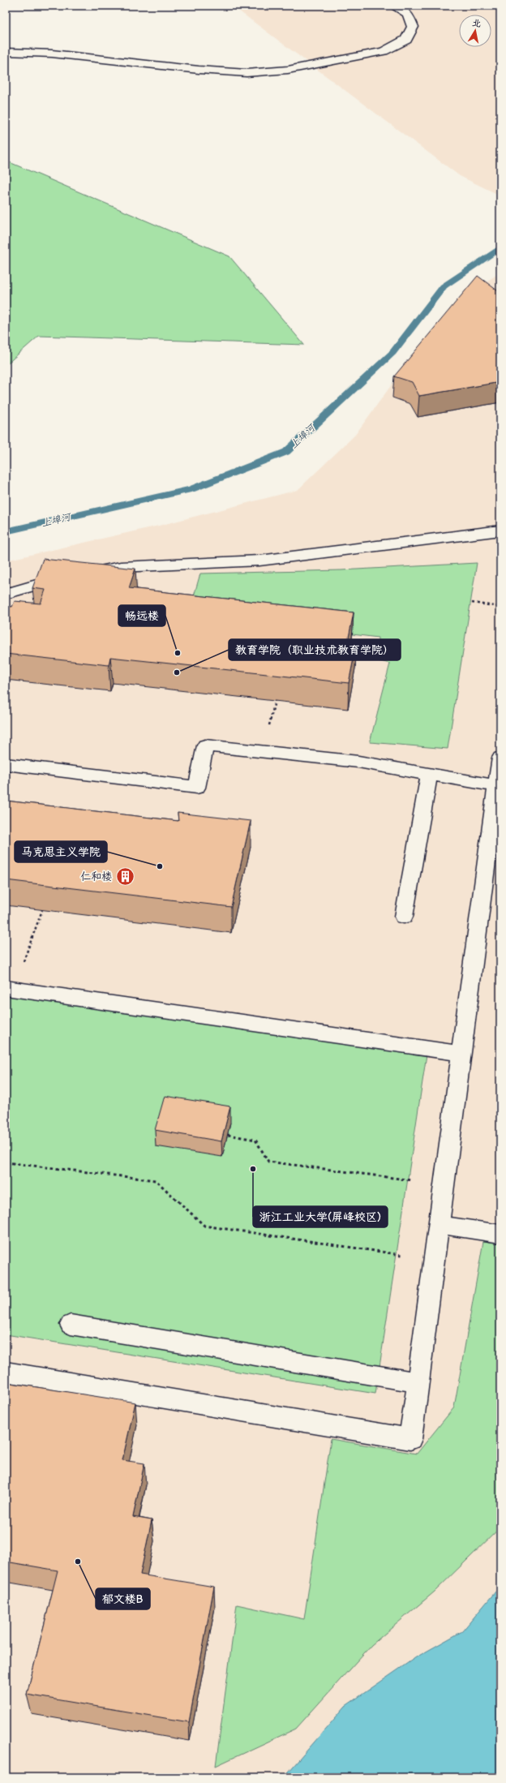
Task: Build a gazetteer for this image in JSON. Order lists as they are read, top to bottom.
{
  "water": ["上埠河"],
  "places": {
    "other": [
      "畅远楼",
      "教育学院（职业技术教育学院）",
      "马克思主义学院",
      "浙江工业大学(屏峰校区)",
      "郁文楼B"
    ],
    "building": ["仁和楼"]
  },
  "north": "top"
}
